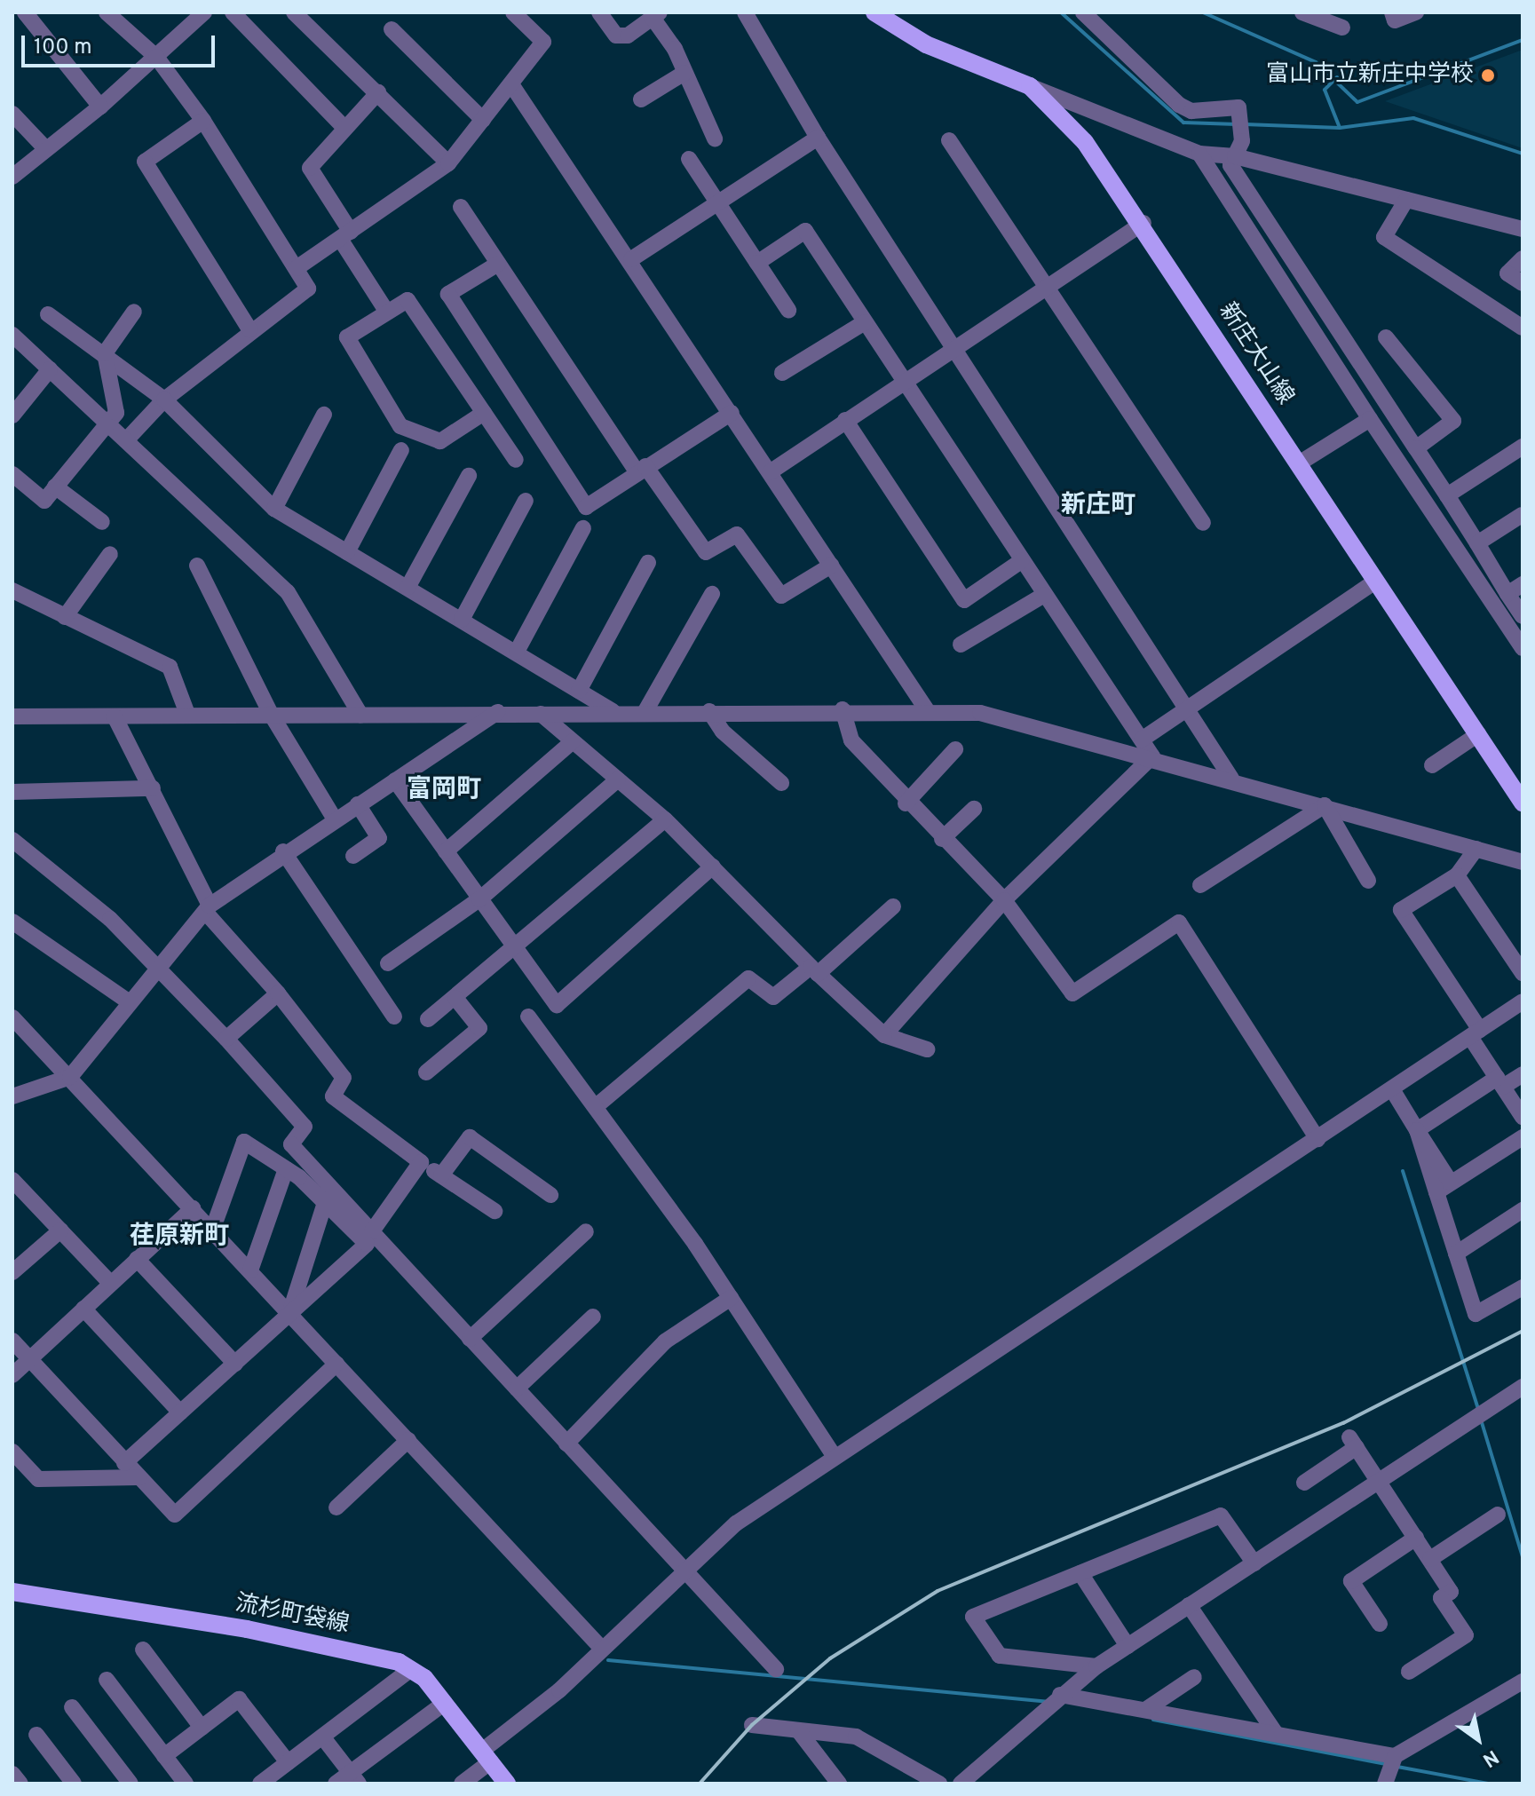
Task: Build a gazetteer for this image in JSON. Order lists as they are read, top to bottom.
{
  "streets": {
    "main road": ["新庄大山線", "流杉町袋線"]
  },
  "districts": ["新庄町", "富岡町", "荏原新町"],
  "places": ["富山市立新庄中学校"],
  "scale_bar": "100 m",
  "north": "bottom right"
}
